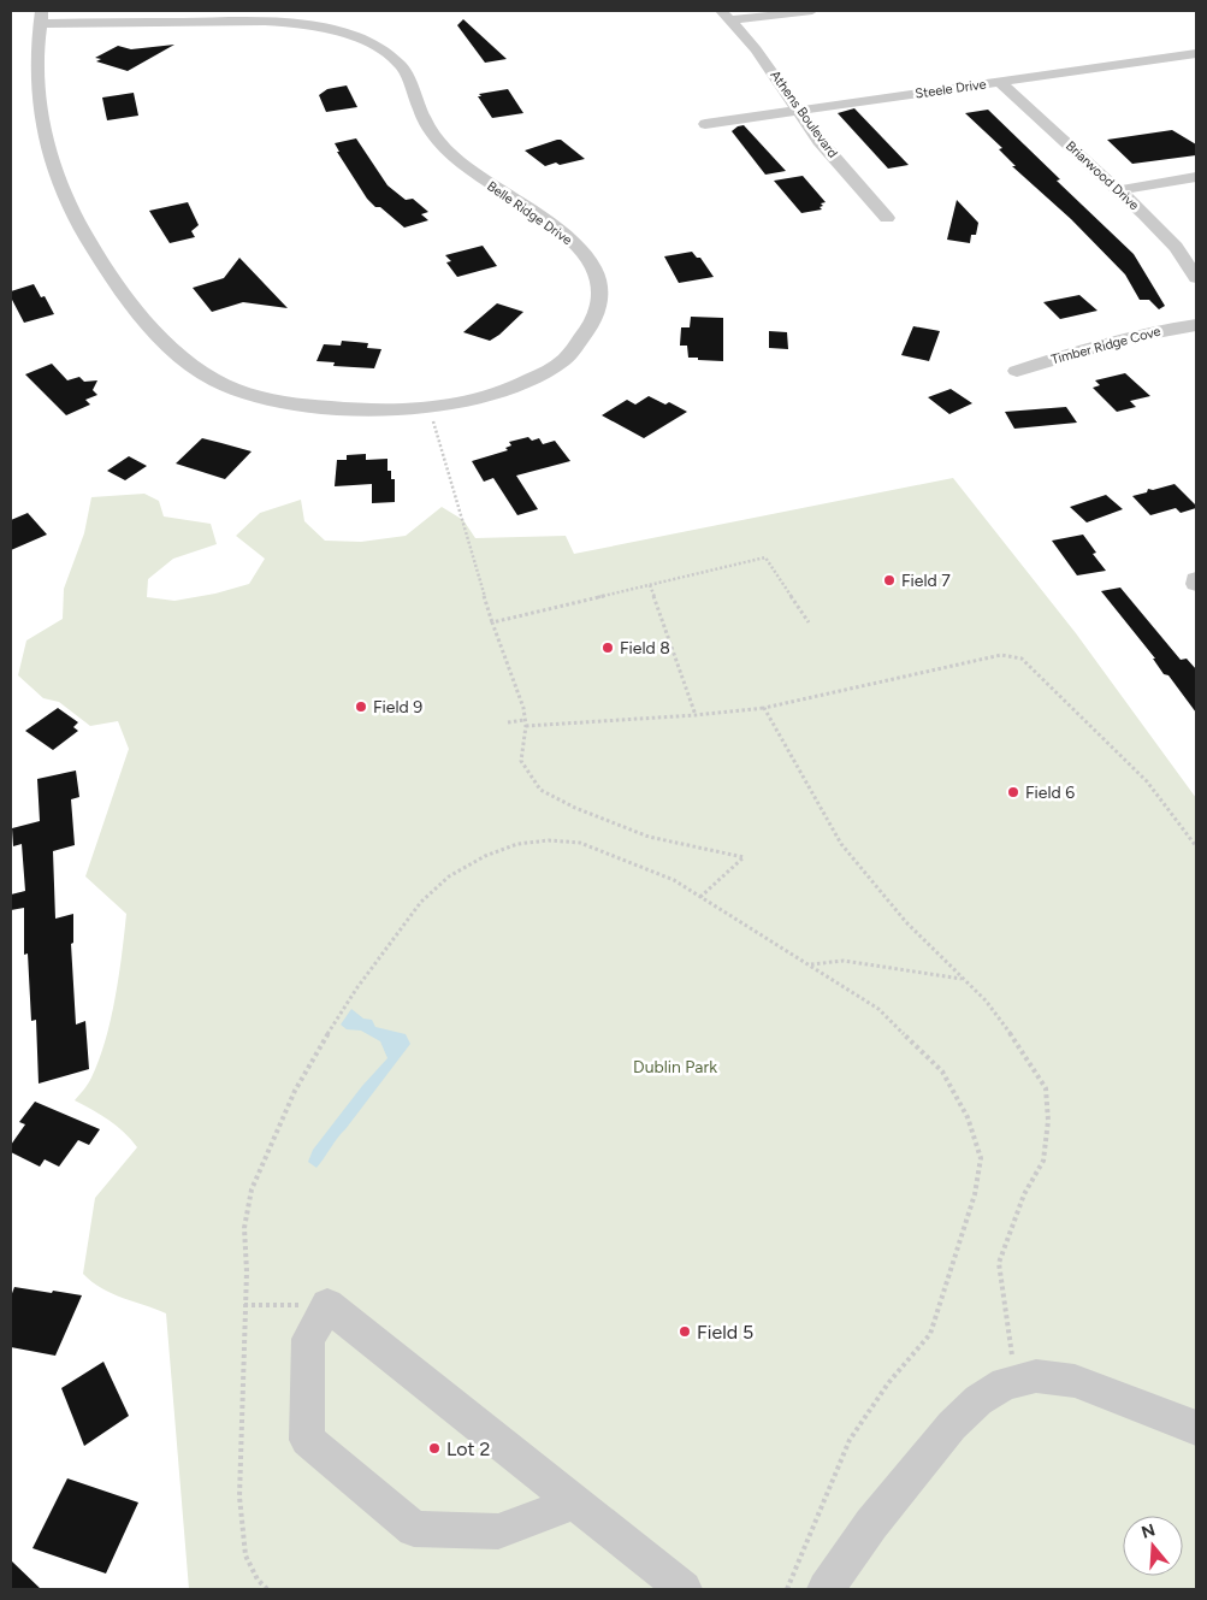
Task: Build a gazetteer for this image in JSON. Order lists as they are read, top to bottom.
{
  "streets": {
    "street": [
      "Steele Drive",
      "Athens Boulevard",
      "Briarwood Drive",
      "Belle Ridge Drive",
      "Timber Ridge Cove"
    ]
  },
  "crossings": [
    ["Steele Drive", "Athens Boulevard"],
    ["Steele Drive", "Briarwood Drive"]
  ],
  "parks": ["Dublin Park"],
  "places": [
    "Field 7",
    "Field 8",
    "Field 9",
    "Field 6",
    "Field 5",
    "Lot 2"
  ],
  "north": "top"
}
